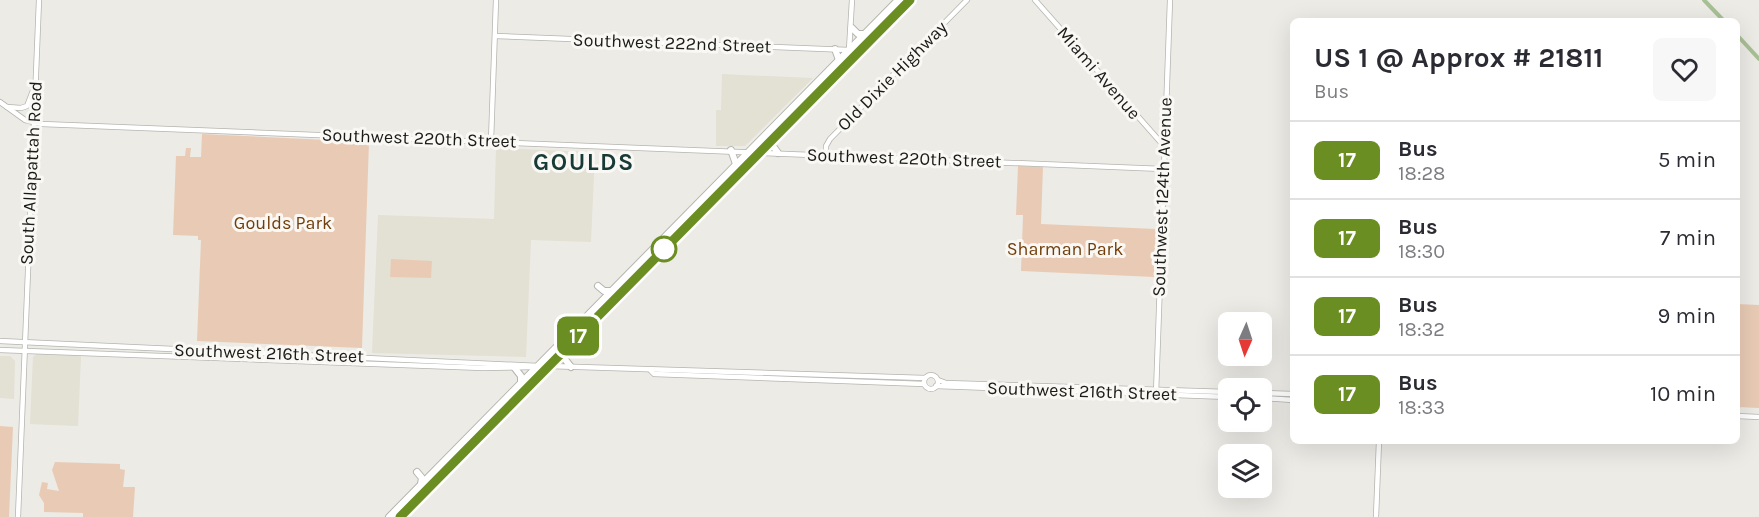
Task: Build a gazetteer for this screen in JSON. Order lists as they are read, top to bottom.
{
  "streets": {
    "street": [
      "Southwest 222nd Street",
      "Miami Avenue",
      "Old Dixie Highway",
      "Southwest 220th Street",
      "South Allapattah Road",
      "Southwest 124th Avenue",
      "Southwest 216th Street"
    ]
  },
  "crossings": [
    ["Miami Avenue", "Southwest 124th Avenue"],
    ["Old Dixie Highway", "Southwest 220th Street"],
    ["Southwest 220th Street", "South Allapattah Road"],
    ["Southwest 220th Street", "Southwest 124th Avenue"],
    ["South Allapattah Road", "Southwest 216th Street"],
    ["Southwest 124th Avenue", "Southwest 216th Street"]
  ],
  "districts": ["GOULDS"],
  "parks": ["Goulds Park", "Sharman Park"],
  "lines": ["bus line 17"],
  "north": "bottom",
  "page": {
    "on_map": "17",
    "heading": ["US 1 @ Approx # 21811", "Bus"],
    "list": [
      {
        "mark": "17",
        "name": "Bus",
        "note": "18:28",
        "value": "5 min"
      },
      {
        "mark": "17",
        "name": "Bus",
        "note": "18:30",
        "value": "7 min"
      },
      {
        "mark": "17",
        "name": "Bus",
        "note": "18:32",
        "value": "9 min"
      },
      {
        "mark": "17",
        "name": "Bus",
        "note": "18:33",
        "value": "10 min"
      }
    ]
  }
}
